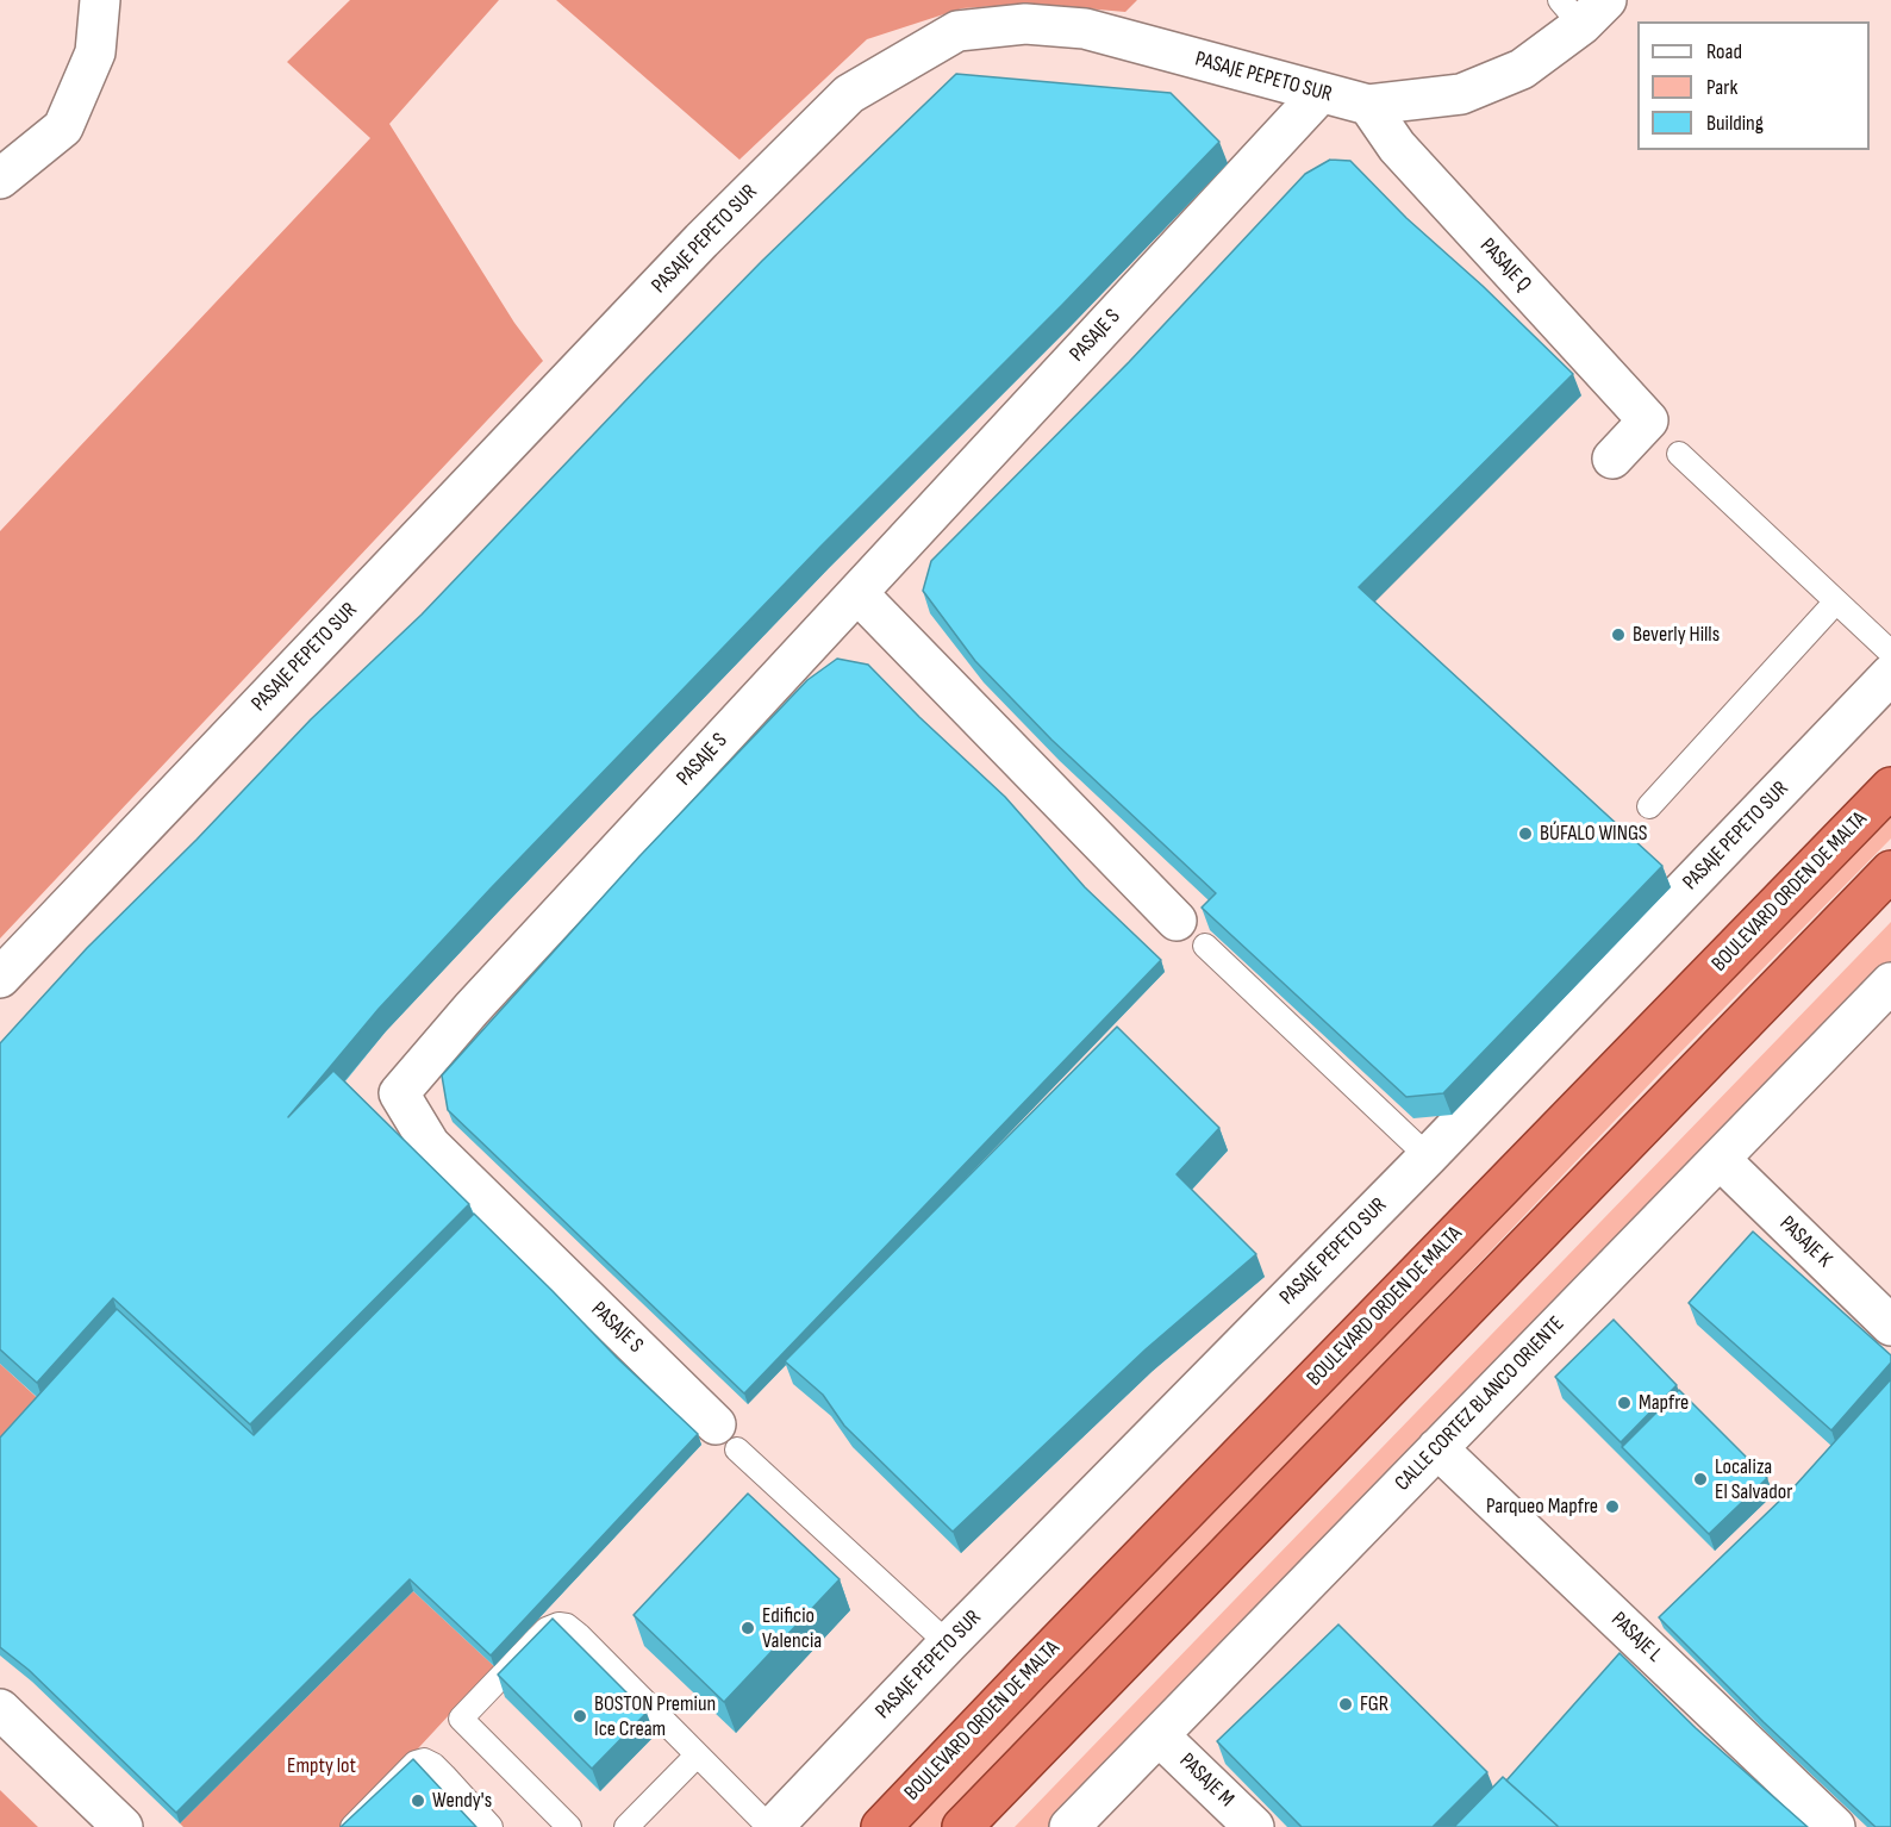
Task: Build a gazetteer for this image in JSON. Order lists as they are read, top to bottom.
{
  "streets": {
    "highway": ["BOULEVARD ORDEN DE MALTA"],
    "street": [
      "PASAJE PEPETO SUR",
      "PASAJE Q",
      "PASAJE S",
      "PASAJE K",
      "CALLE CORTEZ BLANCO ORIENTE",
      "PASAJE L",
      "PASAJE M"
    ]
  },
  "crossings": [
    ["PASAJE PEPETO SUR", "PASAJE Q"],
    ["PASAJE PEPETO SUR", "PASAJE S"],
    ["PASAJE K", "CALLE CORTEZ BLANCO ORIENTE"],
    ["CALLE CORTEZ BLANCO ORIENTE", "PASAJE L"],
    ["CALLE CORTEZ BLANCO ORIENTE", "PASAJE M"]
  ],
  "parks": ["Empty lot"],
  "places": [
    "Beverly Hills",
    "BÚFALO WINGS",
    "Mapfre",
    "Localiza El Salvador",
    "Parqueo Mapfre",
    "Edificio Valencia",
    "FGR",
    "BOSTON Premiun Ice Cream",
    "Wendy's"
  ],
  "legend": ["Road", "Park", "Building"]
}
